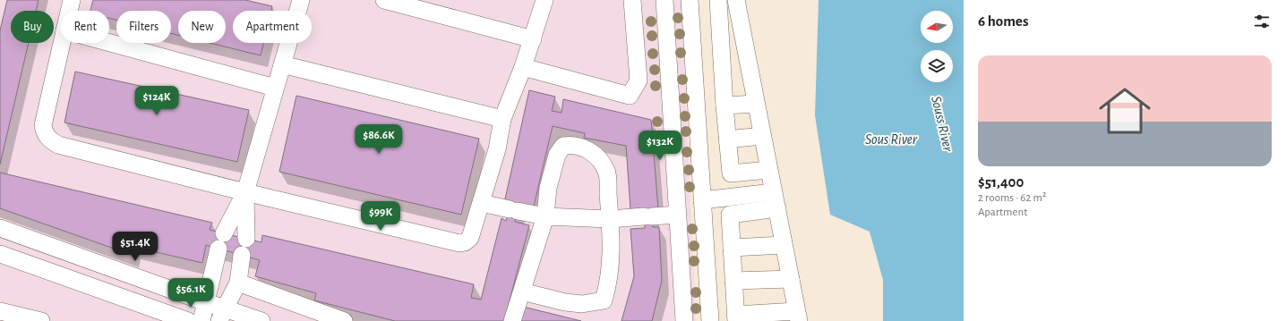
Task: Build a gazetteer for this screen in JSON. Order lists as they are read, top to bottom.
{
  "water": ["Souss River", "Sous River"],
  "north": "left",
  "page": {
    "heading": "6 homes",
    "chip": [
      "Buy",
      "Rent",
      "Filters",
      "New",
      "Apartment"
    ],
    "list": [
      {
        "name": "$51,400",
        "note": "2 rooms · 62 m² · Apartment"
      }
    ],
    "price": [
      "$124K",
      "$86.6K",
      "$132K",
      "$99K",
      "$51.4K",
      "$56.1K"
    ]
  }
}
